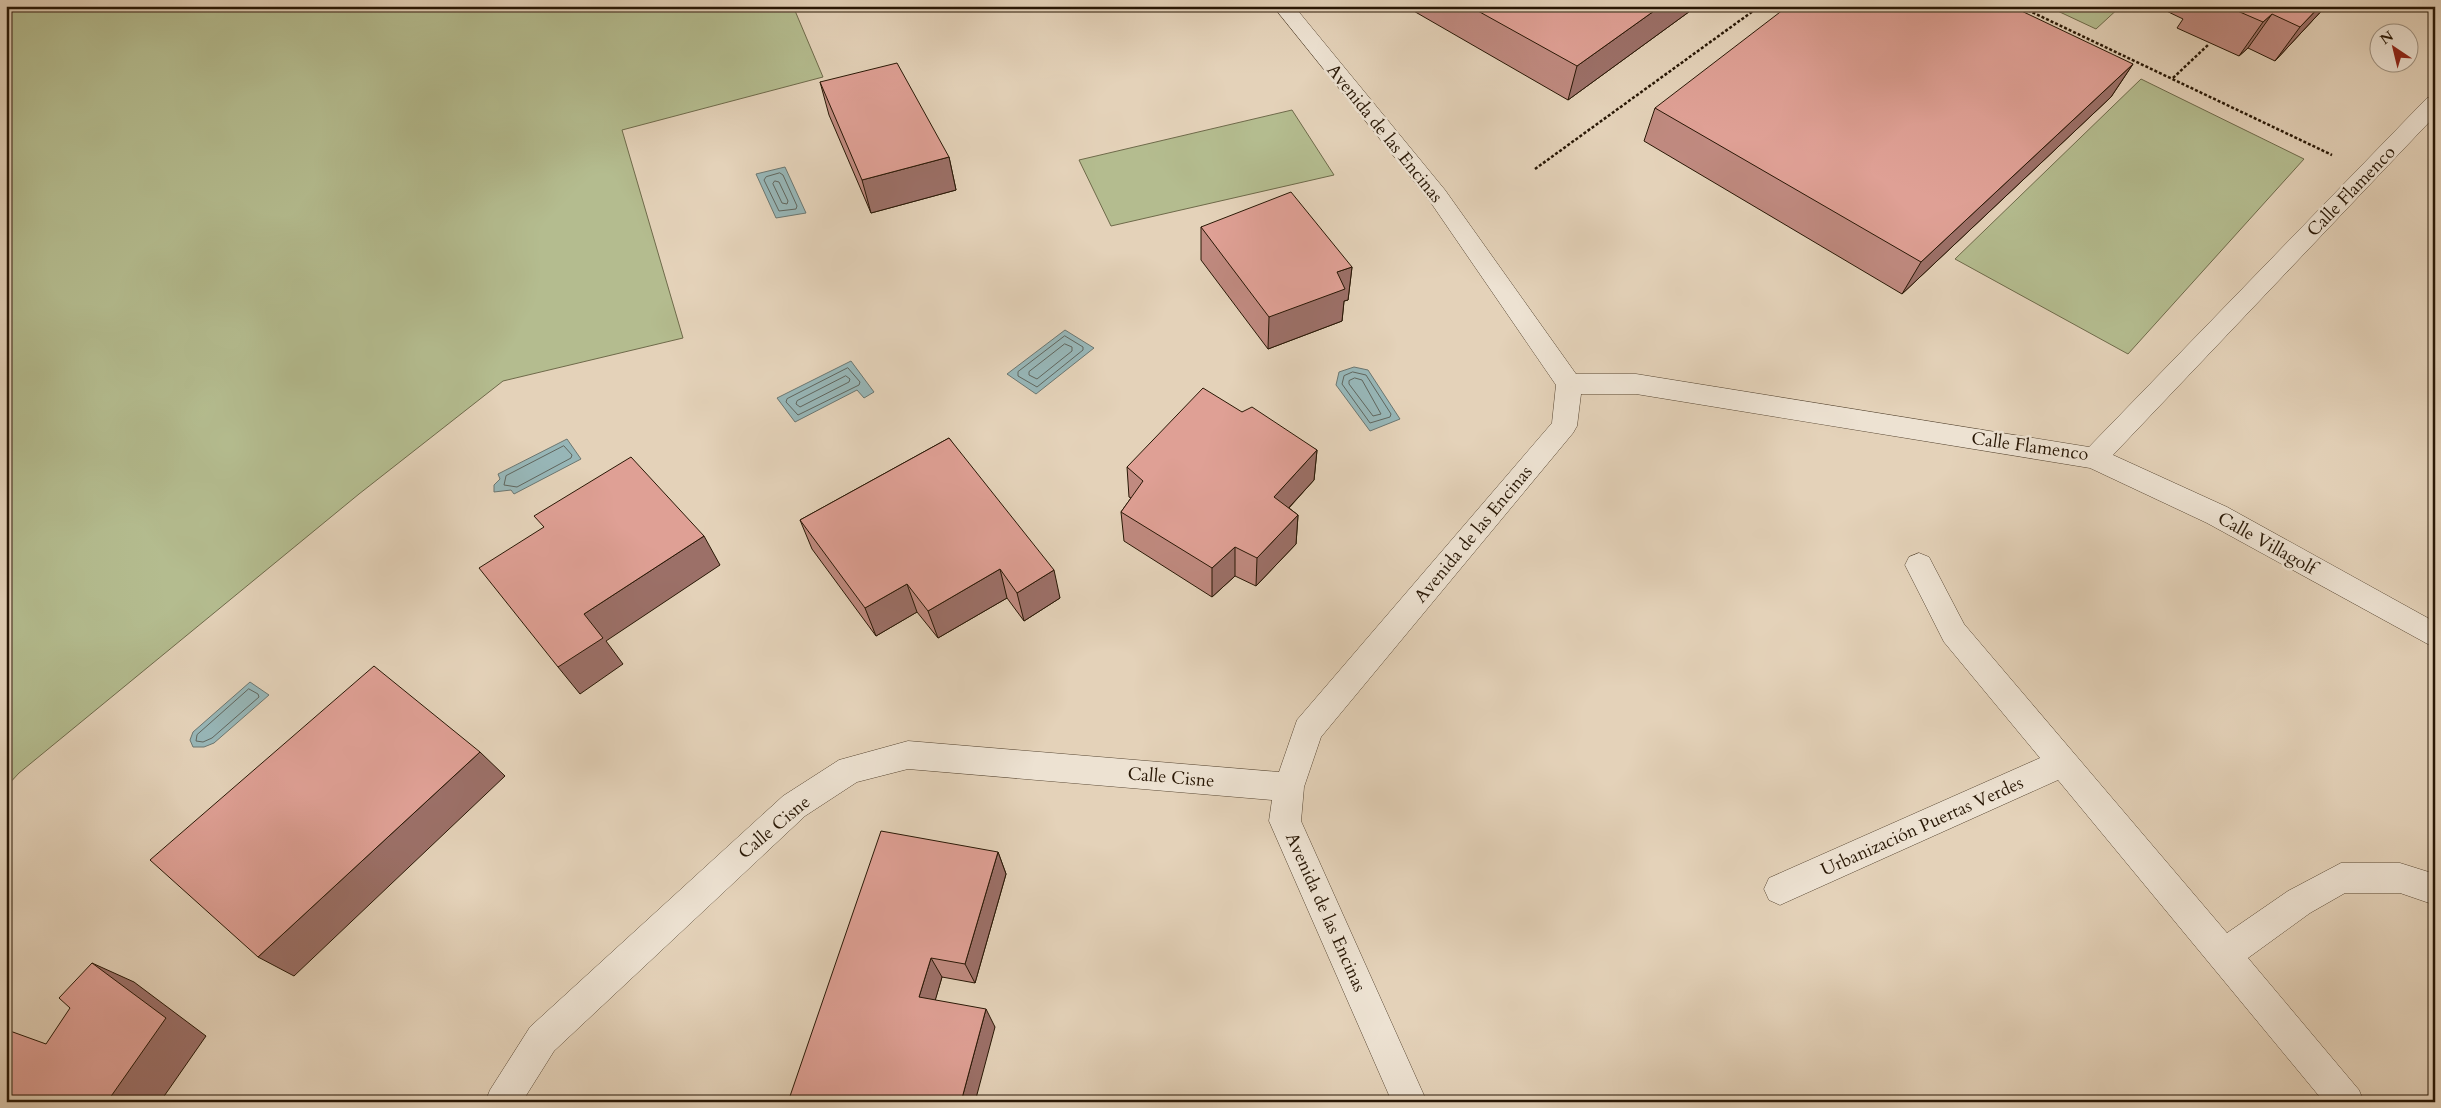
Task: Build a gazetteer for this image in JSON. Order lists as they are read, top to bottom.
{
  "streets": {
    "street": [
      "Avenida de las Encinas",
      "Calle Flamenco",
      "Calle Villagolf",
      "Calle Cisne",
      "Urbanización Puertas Verdes"
    ]
  },
  "crossings": [
    ["Avenida de las Encinas", "Calle Flamenco"],
    ["Avenida de las Encinas", "Calle Cisne"],
    ["Calle Flamenco", "Calle Villagolf"]
  ],
  "north": "top left"
}
